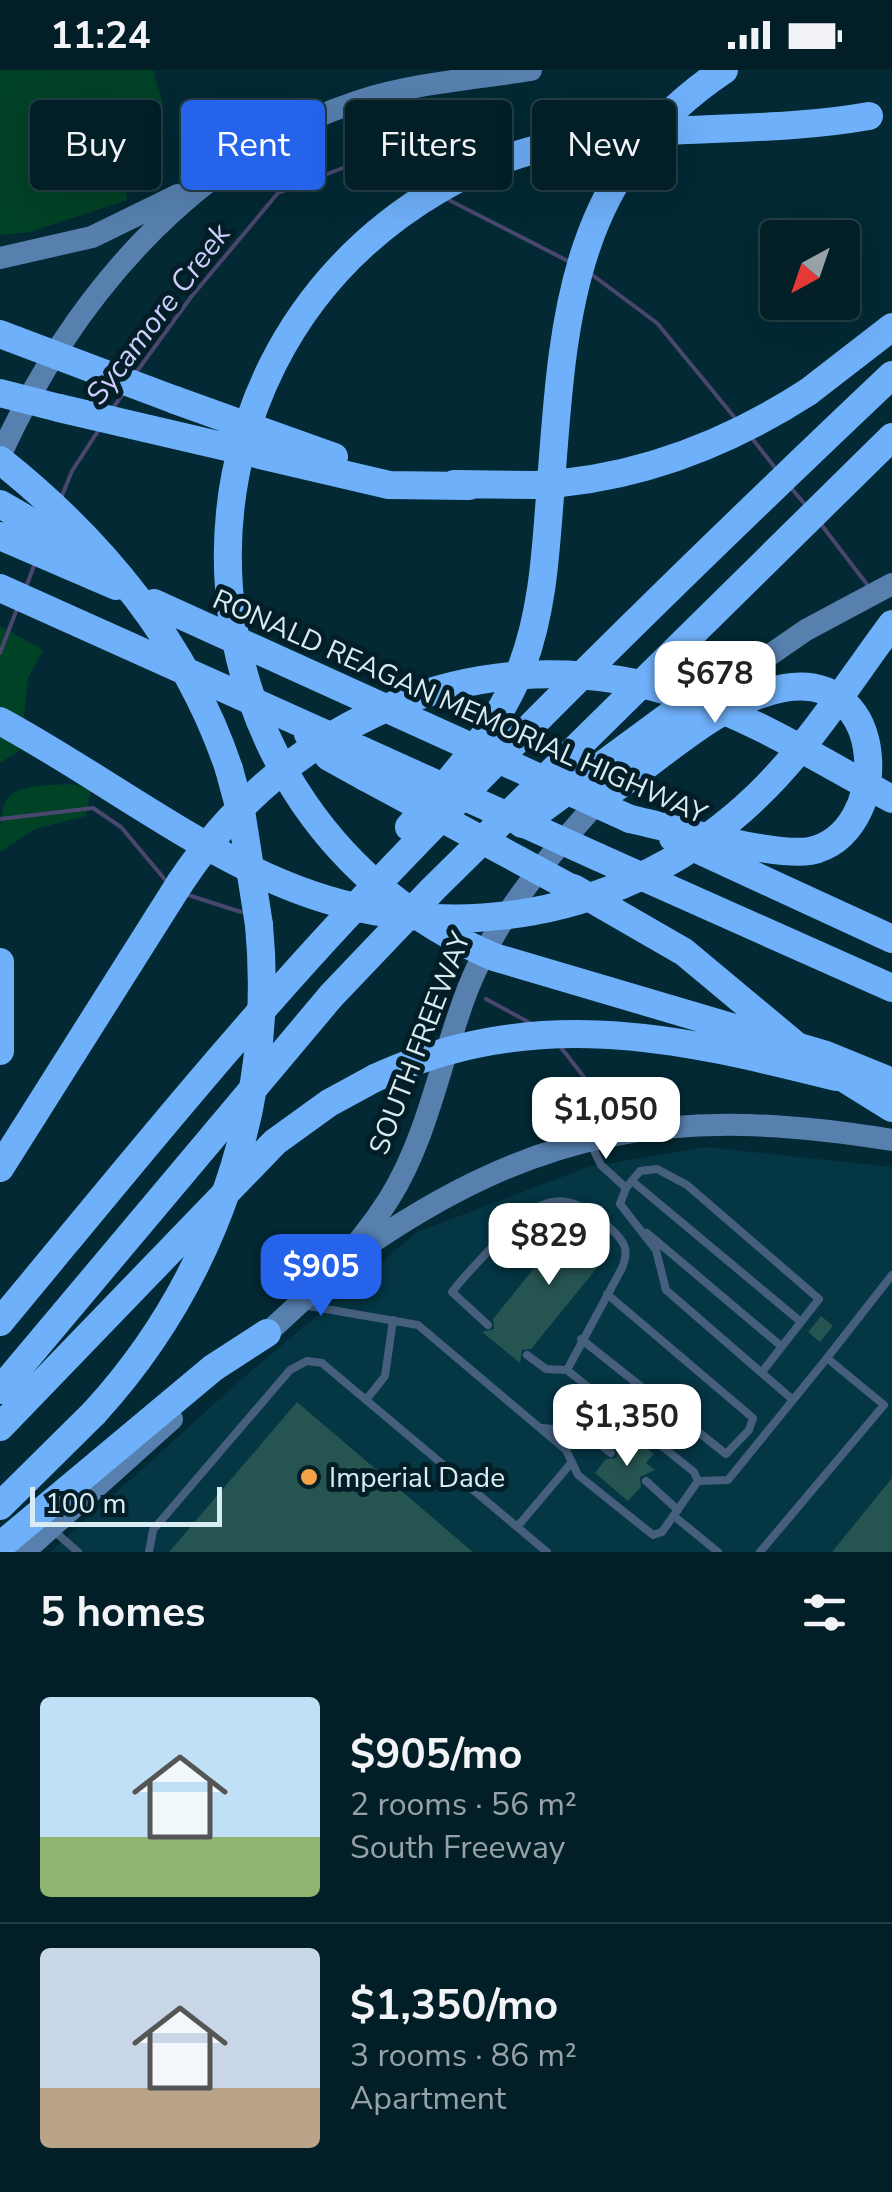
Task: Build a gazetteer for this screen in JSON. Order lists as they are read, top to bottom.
{
  "streets": {
    "highway": ["RONALD REAGAN MEMORIAL HIGHWAY", "SOUTH FREEWAY"]
  },
  "water": ["Sycamore Creek"],
  "places": ["Imperial Dade"],
  "scale_bar": "100 m",
  "north": "bottom left",
  "page": {
    "status": "11:24",
    "chip": [
      "Buy",
      "Rent",
      "Filters",
      "New"
    ],
    "price": [
      "$678",
      "$1,050",
      "$829",
      "$905",
      "$1,350"
    ],
    "scale": "100 m",
    "heading": "5 homes",
    "list": [
      {
        "name": "$905/mo",
        "note": "2 rooms · 56 m² · South Freeway"
      },
      {
        "name": "$1,350/mo",
        "note": "3 rooms · 86 m² · Apartment"
      }
    ]
  }
}
